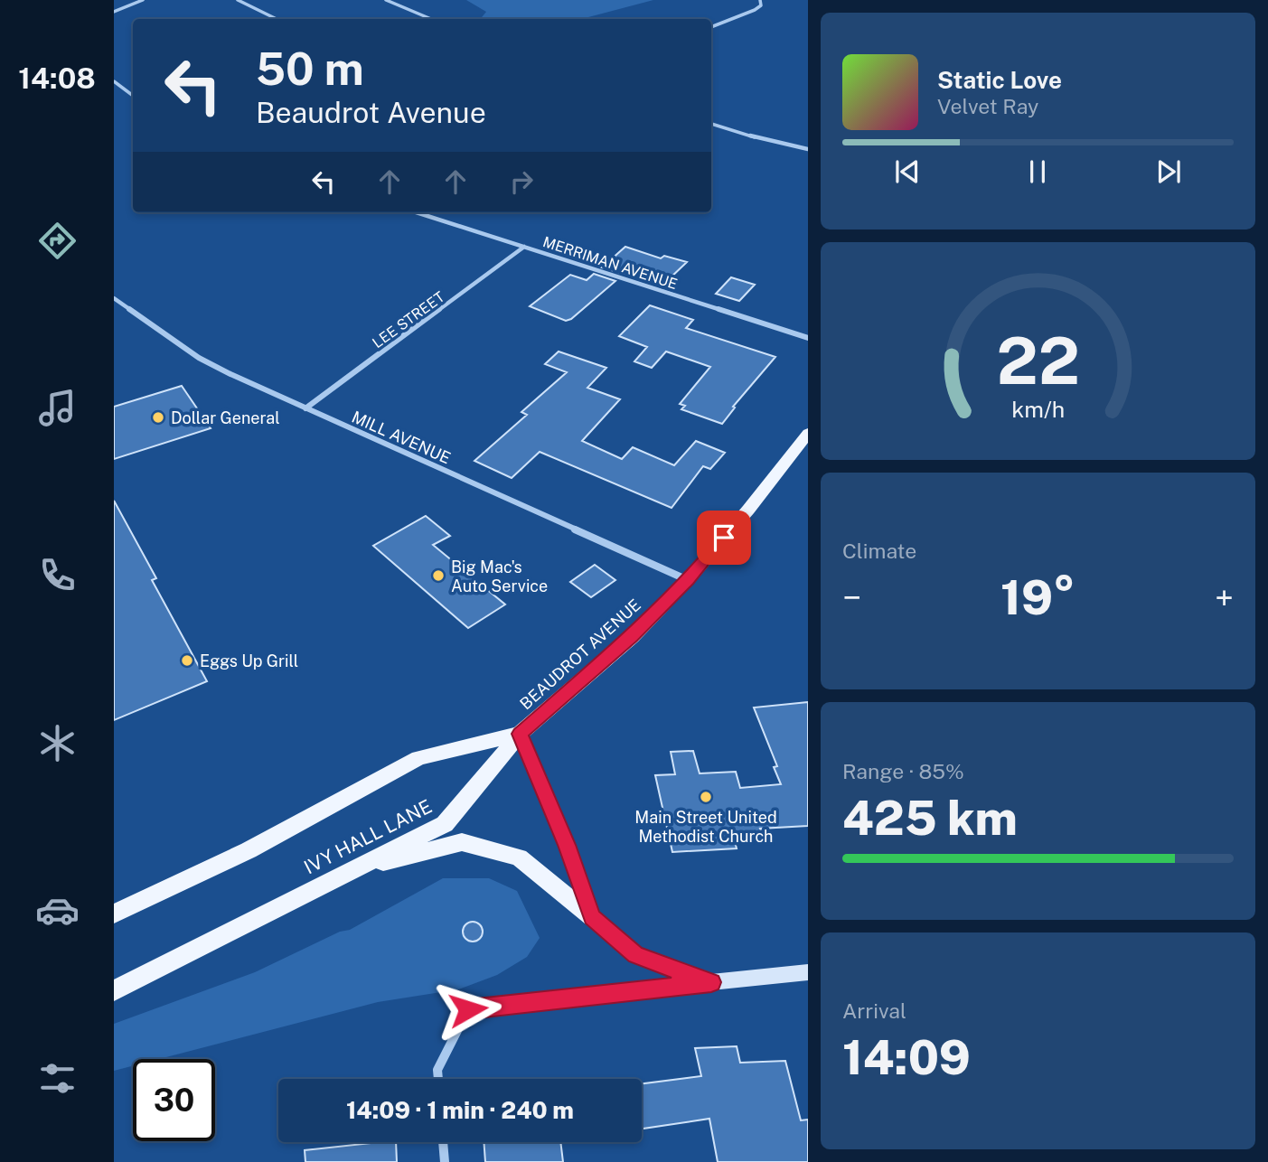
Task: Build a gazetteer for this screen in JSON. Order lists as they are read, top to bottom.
{
  "streets": {
    "main road": ["BEAUDROT AVENUE", "IVY HALL LANE"],
    "street": ["MERRIMAN AVENUE", "LEE STREET", "MILL AVENUE"]
  },
  "crossings": [
    ["MERRIMAN AVENUE", "LEE STREET"],
    ["LEE STREET", "MILL AVENUE"],
    ["MILL AVENUE", "BEAUDROT AVENUE"],
    ["BEAUDROT AVENUE", "IVY HALL LANE"]
  ],
  "places": [
    "Dollar General",
    "Big Mac's Auto Service",
    "Eggs Up Grill",
    "Main Street United Methodist Church"
  ],
  "page": {
    "tabs": "14:08",
    "turn": ["50 m", "Beaudrot Avenue"],
    "song": ["Static Love", "Velvet Ray"],
    "tile": [
      "Climate",
      ["Range · 85%", "425 km"],
      ["Arrival", "14:09"]
    ],
    "heat": ["−", "19°", "+"],
    "limit": "30",
    "trip": "14:09 · 1 min · 240 m",
    "gauge": ["22", "km/h"]
  }
}
